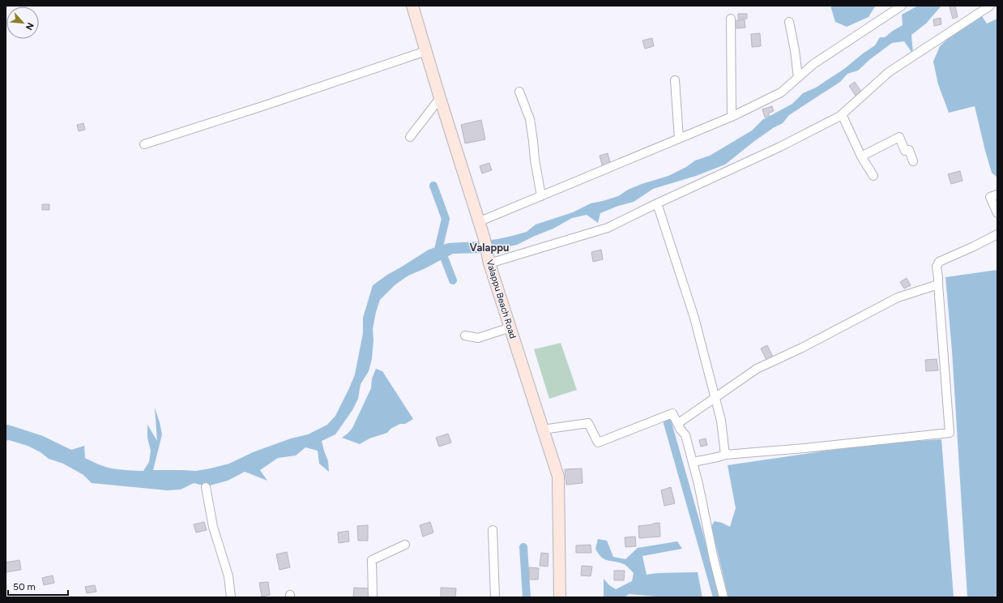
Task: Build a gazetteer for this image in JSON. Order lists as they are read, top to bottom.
{
  "streets": {
    "main road": ["Valappu Beach Road"]
  },
  "districts": ["Valappu"],
  "scale_bar": "50 m",
  "north": "bottom right"
}
